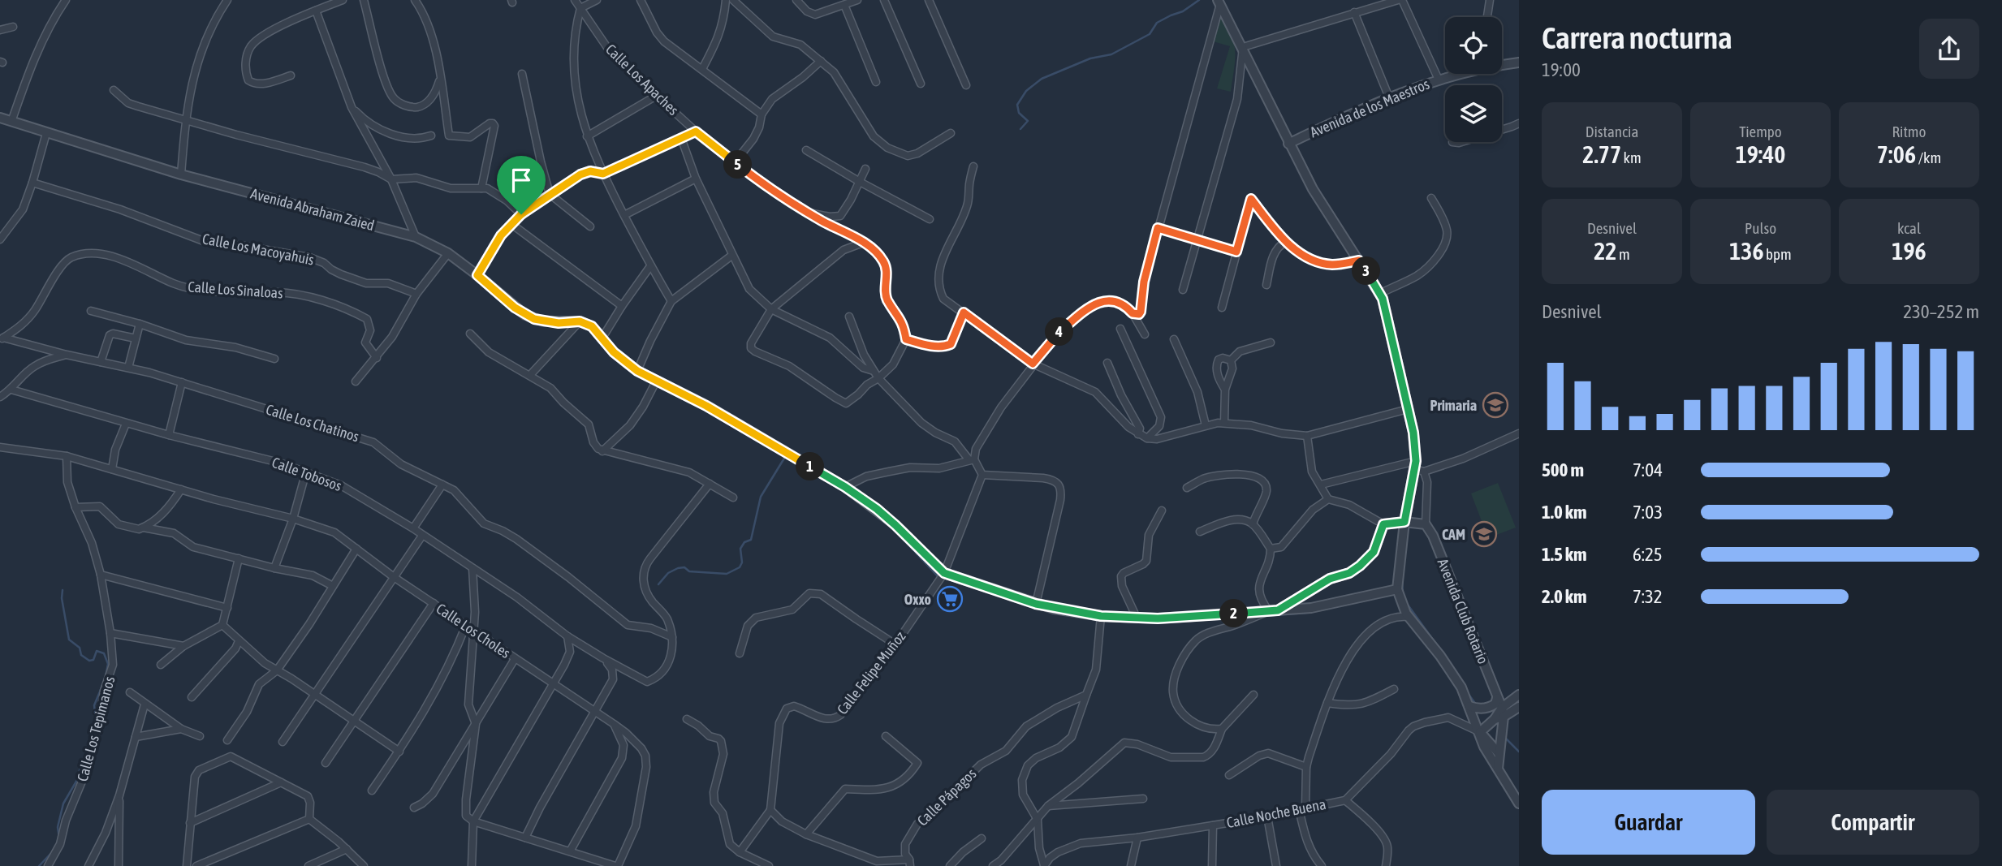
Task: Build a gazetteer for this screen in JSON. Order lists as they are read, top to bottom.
{
  "streets": {
    "street": [
      "Calle Los Apaches",
      "Avenida de los Maestros",
      "Avenida Abraham Zaied",
      "Calle Los Macoyahuis",
      "Calle Los Sinaloas",
      "Calle Los Chatinos",
      "Calle Tobosos",
      "Avenida Club Rotario",
      "Calle Los Choles",
      "Calle Felipe Muñoz",
      "Calle Los Tepimanos",
      "Calle Pápagos",
      "Calle Noche Buena"
    ]
  },
  "crossings": [
    ["Calle Los Sinaloas", "Calle Los Chatinos"],
    ["Calle Los Chatinos", "Calle Tobosos"],
    ["Calle Los Choles", "Calle Los Tepimanos"]
  ],
  "places": {
    "school or university": ["Primaria", "CAM"],
    "supermarket": ["Oxxo"]
  },
  "page": {
    "heading": ["Carrera nocturna", "19:00"],
    "stats": [
      ["Distancia", "2.77 km"],
      ["Tiempo", "19:40"],
      ["Ritmo", "7:06 /km"],
      ["Desnivel", "22 m"],
      ["Pulso", "136 bpm"],
      ["kcal", "196"]
    ],
    "pins": [
      "5",
      "3",
      "4",
      "1",
      "2"
    ],
    "chart": ["Desnivel", "230–252 m"],
    "list": [
      {
        "name": "500 m",
        "note": "7:04"
      },
      {
        "name": "1.0 km",
        "note": "7:03"
      },
      {
        "name": "1.5 km",
        "note": "6:25"
      },
      {
        "name": "2.0 km",
        "note": "7:32"
      }
    ],
    "buttons": ["Guardar", "Compartir"]
  }
}
